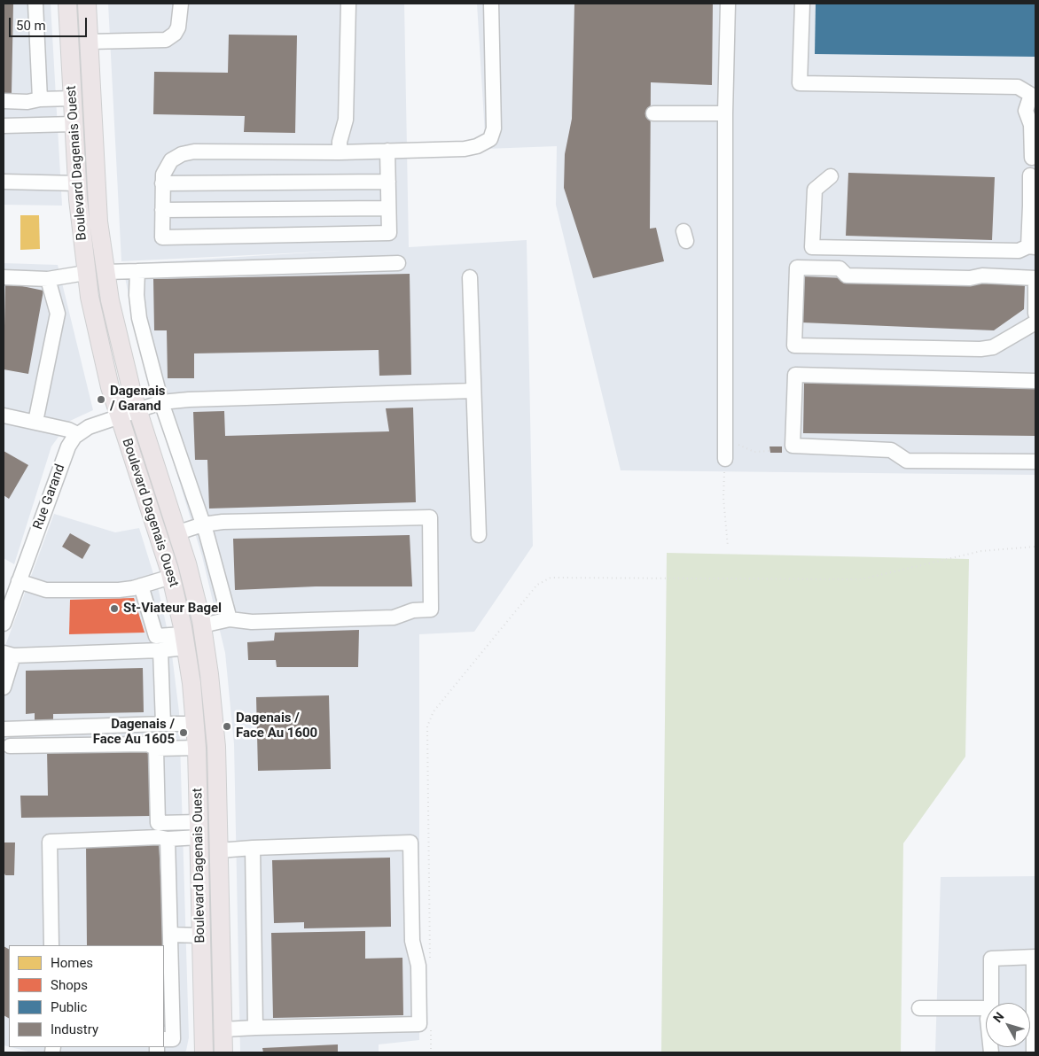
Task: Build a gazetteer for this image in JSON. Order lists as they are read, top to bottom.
{
  "streets": {
    "main road": ["Boulevard Dagenais Ouest"],
    "street": ["Rue Garand"]
  },
  "crossings": [
    ["Boulevard Dagenais Ouest", "Rue Garand"]
  ],
  "places": [
    "Dagenais / Garand",
    "St-Viateur Bagel",
    "Dagenais / Face Au 1600",
    "Dagenais / Face Au 1605"
  ],
  "legend": [
    "Homes",
    "Shops",
    "Public",
    "Industry"
  ],
  "scale_bar": "50 m",
  "north": "top left"
}
